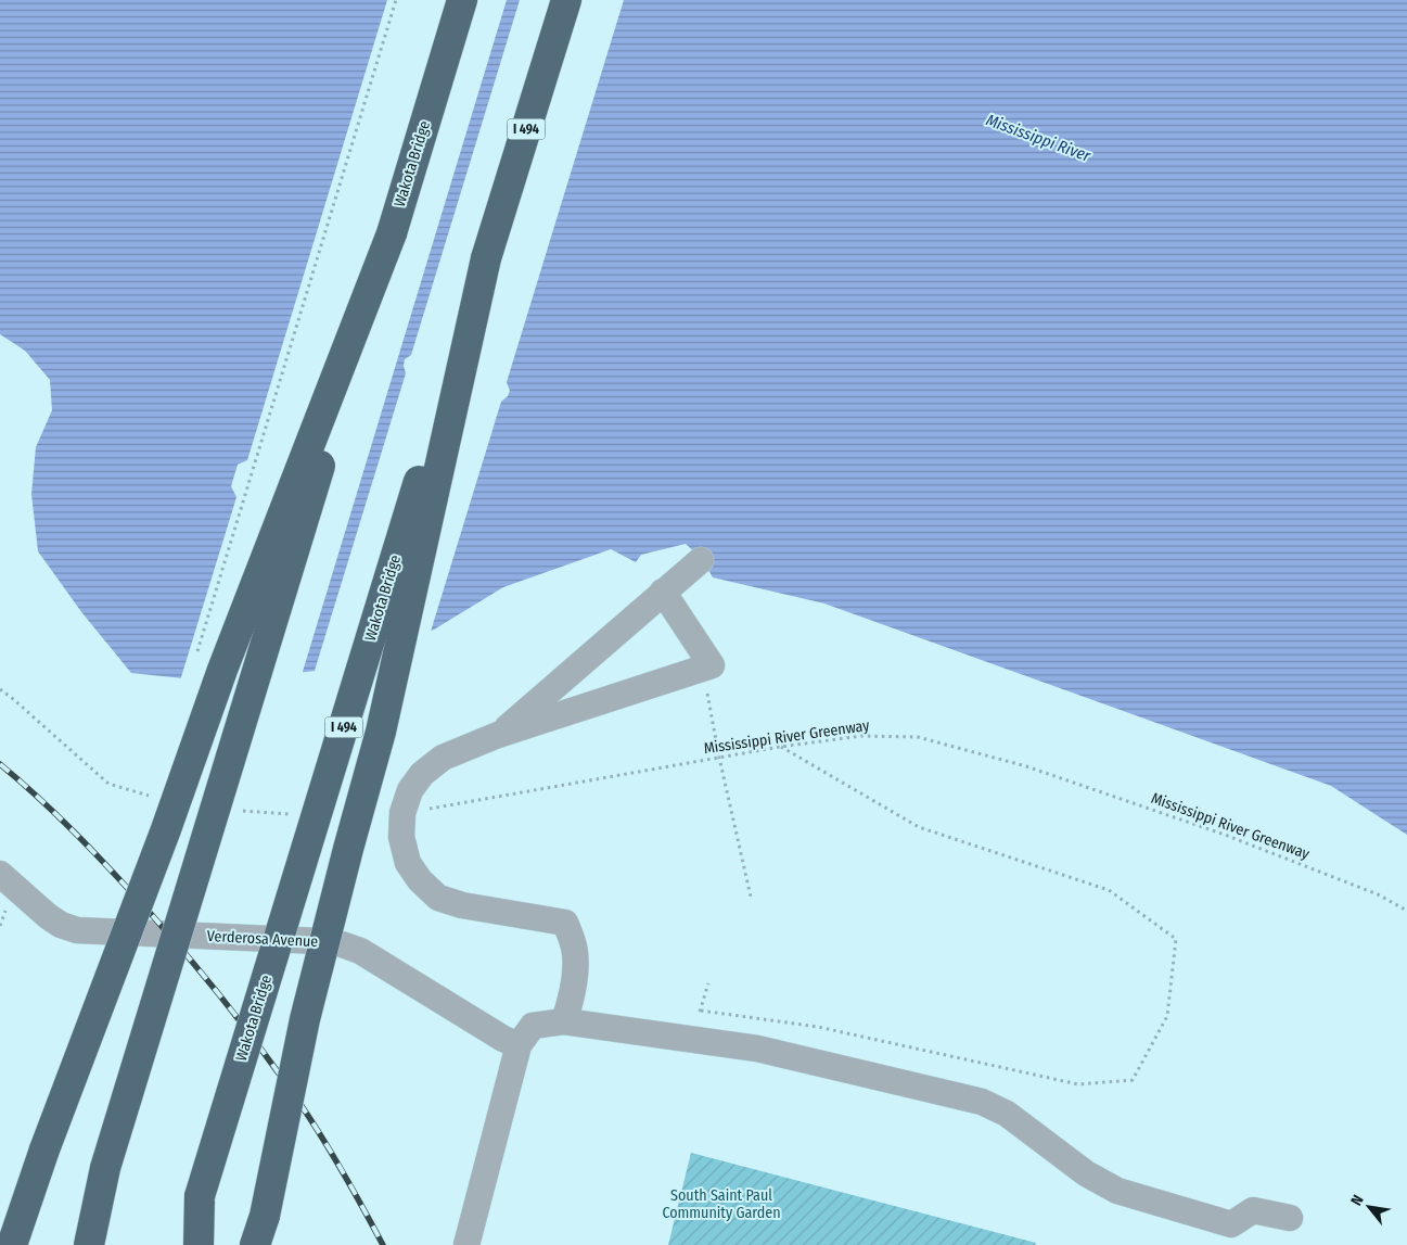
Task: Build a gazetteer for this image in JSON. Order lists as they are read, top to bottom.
{
  "streets": {
    "highway": ["I 494", "Wakota Bridge"],
    "street": ["Verderosa Avenue"],
    "path": ["Mississippi River Greenway"]
  },
  "water": ["Mississippi River"],
  "parks": ["South Saint Paul Community Garden"],
  "north": "top left"
}
